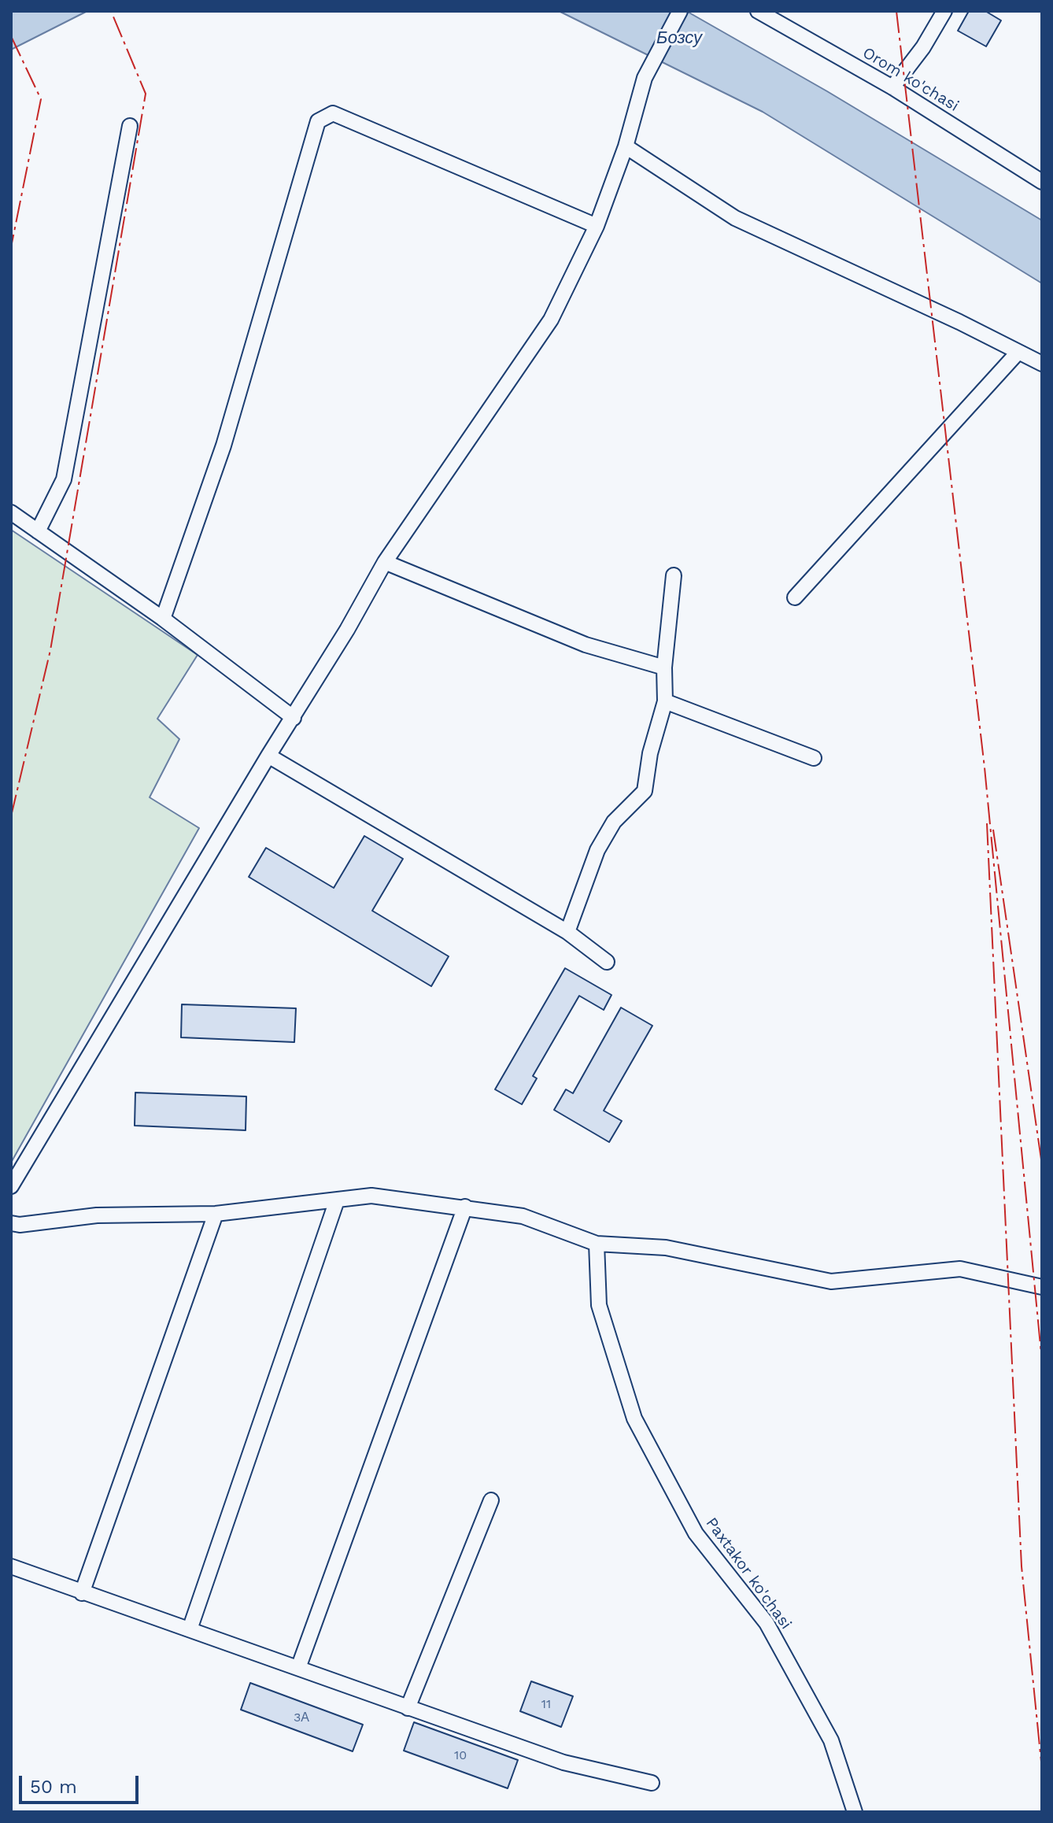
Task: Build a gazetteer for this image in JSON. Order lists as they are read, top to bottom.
{
  "streets": {
    "street": ["Orom ko'chasi", "Paxtakor ko'chasi"]
  },
  "water": ["Бозсу"],
  "house_numbers": ["11", "3А", "10"],
  "scale_bar": "50 m"
}
